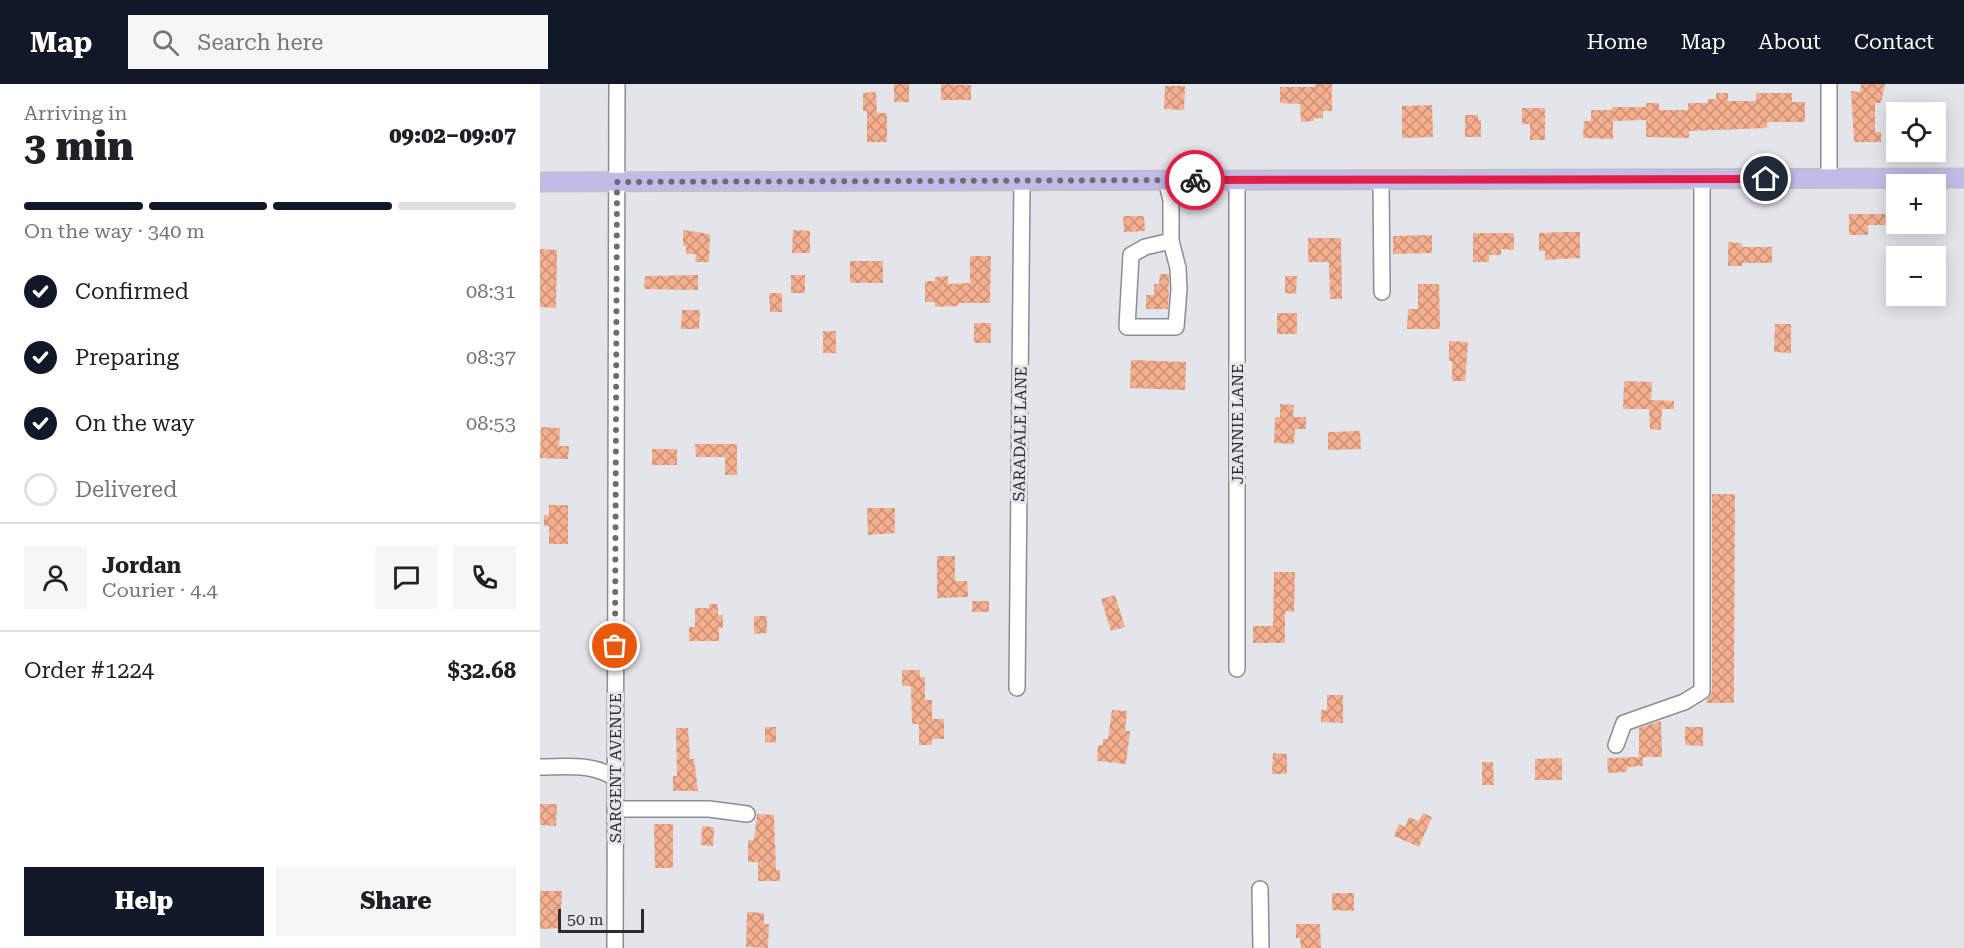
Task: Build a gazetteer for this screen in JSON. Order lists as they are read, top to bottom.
{
  "streets": {
    "street": ["JEANNIE LANE", "SARADALE LANE", "SARGENT AVENUE"]
  },
  "scale_bar": "50 m",
  "page": {
    "header": "Map",
    "search": "Search here",
    "nav": [
      "Home",
      "Map",
      "About",
      "Contact"
    ],
    "heading": ["3 min", "Arriving in", "09:02–09:07"],
    "panel": [
      "Jordan",
      "Courier · 4.4",
      "Order #1224",
      "$32.68"
    ],
    "map_buttons": ["+", "−"],
    "bar": "On the way · 340 m",
    "list": [
      ["Confirmed", "08:31"],
      ["Preparing", "08:37"],
      ["On the way", "08:53"],
      "Delivered"
    ],
    "buttons": ["Help", "Share"],
    "scale": "50 m"
  }
}
